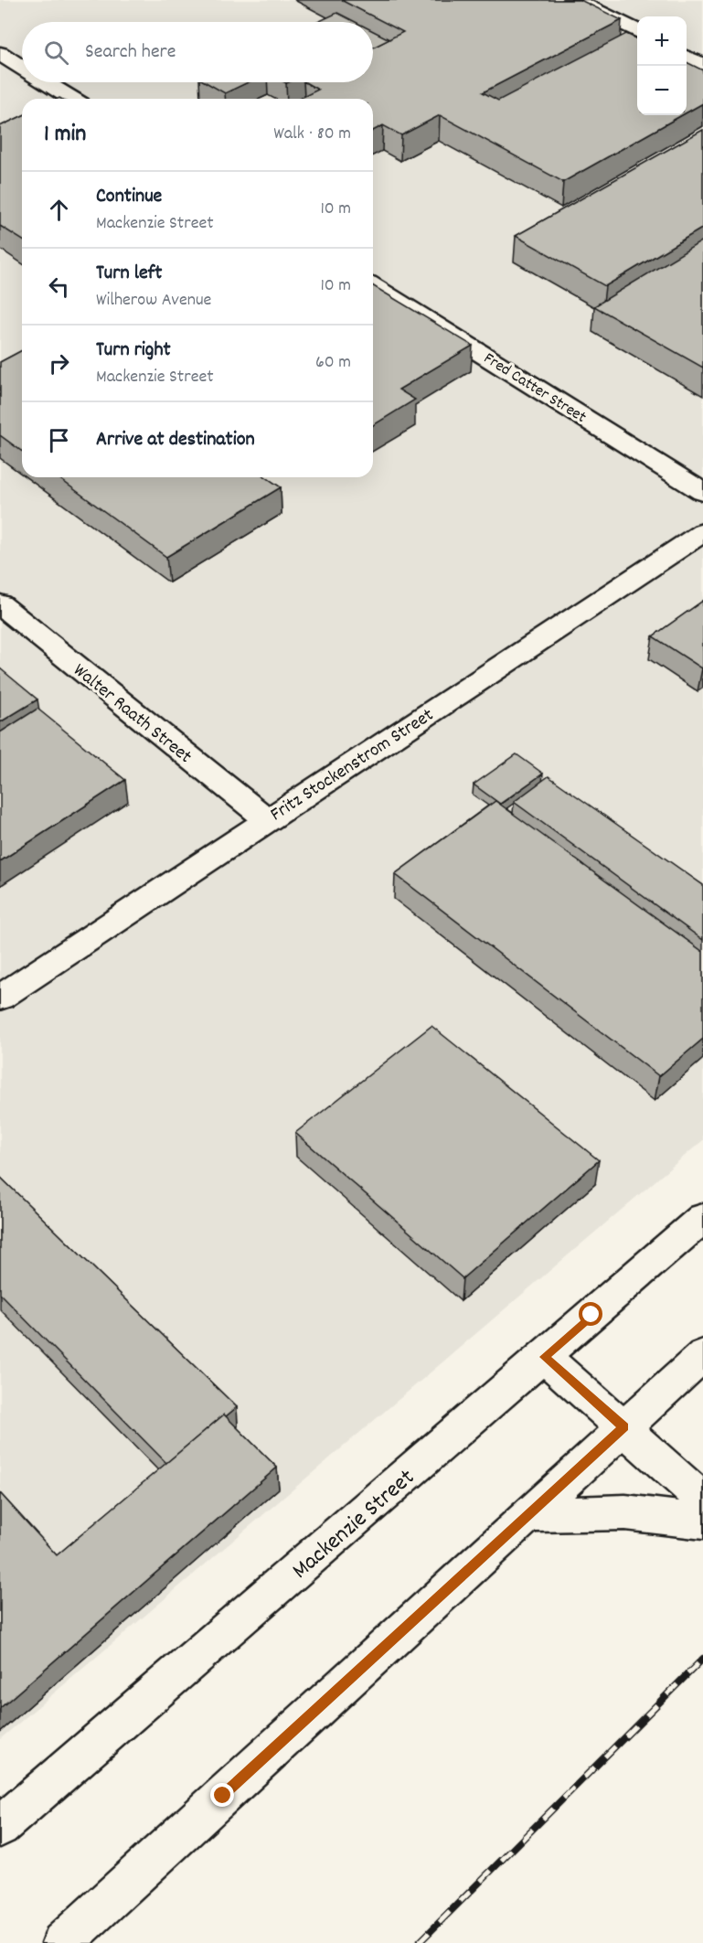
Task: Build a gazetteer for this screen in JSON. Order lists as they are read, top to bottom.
{
  "streets": {
    "street": [
      "Fred Catter Street",
      "Walter Raath Street",
      "Fritz Stockenstrom Street",
      "Mackenzie Street"
    ]
  },
  "crossings": [
    ["Walter Raath Street", "Fritz Stockenstrom Street"]
  ],
  "page": {
    "map_buttons": ["+", "−"],
    "search": "Search here",
    "heading": ["1 min", "Walk · 80 m"],
    "list": [
      ["Continue", "Mackenzie Street", "10 m"],
      ["Turn left", "Wilherow Avenue", "10 m"],
      ["Turn right", "Mackenzie Street", "60 m"],
      "Arrive at destination"
    ]
  }
}
